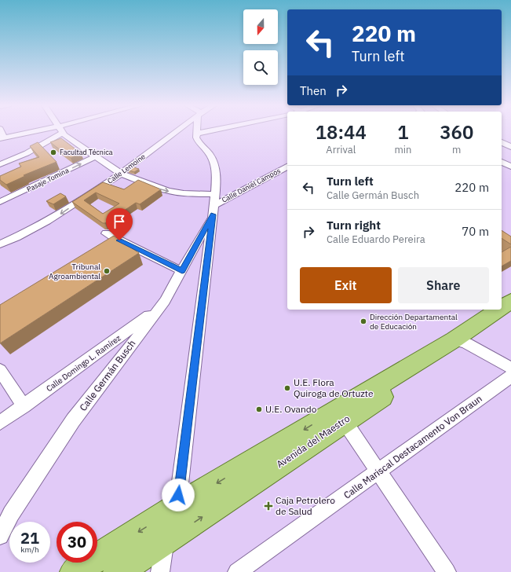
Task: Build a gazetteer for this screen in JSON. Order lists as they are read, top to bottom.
{
  "streets": {
    "main road": ["Avenida del Maestro"],
    "street": [
      "Calle Lemoine",
      "Pasaje Tomina",
      "Calle Daniel Campos",
      "Calle Domingo L. Ramírez",
      "Calle Germán Busch",
      "Calle Mariscal Destacamento Von Braun"
    ]
  },
  "crossings": [
    ["Calle Daniel Campos", "Calle Germán Busch"],
    ["Calle Domingo L. Ramírez", "Calle Germán Busch"]
  ],
  "places": {
    "other": [
      "Facultad Técnica",
      "Tribunal Agroambiental",
      "Dirección Departamental de Educación",
      "U.E. Flora Quiroga de Ortuzte",
      "U.E. Ovando"
    ],
    "health": ["Caja Petrolero de Salud"]
  },
  "north": "bottom",
  "page": {
    "turn": ["220 m", "Turn left"],
    "then": "Then",
    "eta": [
      "18:44",
      "Arrival",
      "1",
      "min",
      "360",
      "m"
    ],
    "list": [
      {
        "name": "Turn left",
        "note": "Calle Germán Busch",
        "value": "220 m"
      },
      {
        "name": "Turn right",
        "note": "Calle Eduardo Pereira",
        "value": "70 m"
      }
    ],
    "buttons": ["Exit", "Share"],
    "speed": "21 km/h",
    "limit": "30"
  }
}
